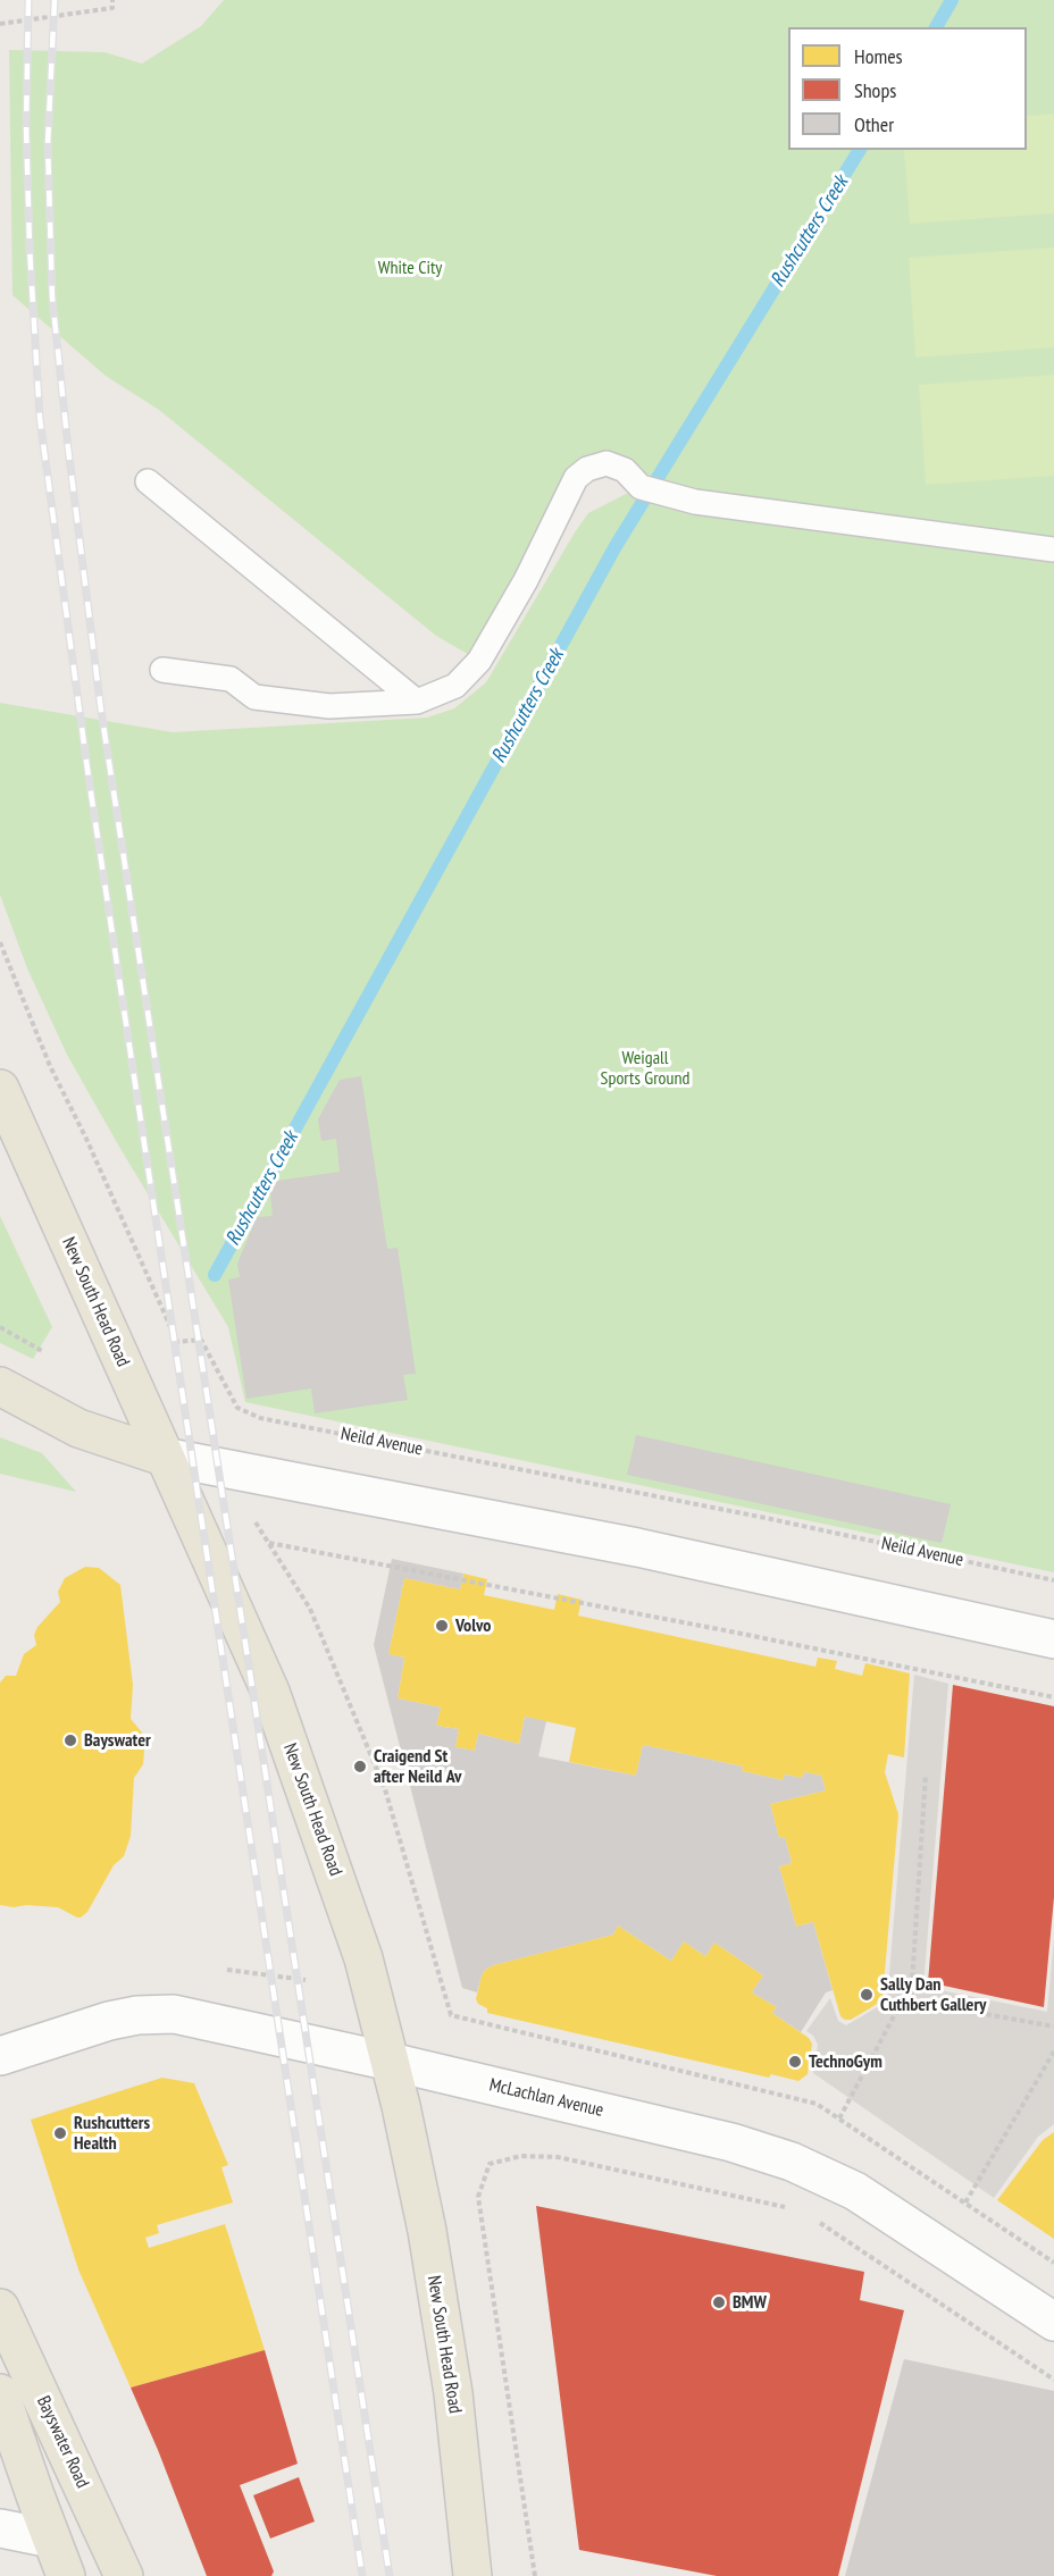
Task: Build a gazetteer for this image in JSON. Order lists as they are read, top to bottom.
{
  "streets": {
    "main road": ["New South Head Road", "McLachlan Avenue", "Bayswater Road"],
    "path": ["Neild Avenue"]
  },
  "crossings": [
    ["New South Head Road", "McLachlan Avenue"]
  ],
  "water": ["Rushcutters Creek"],
  "parks": ["White City", "Weigall Sports Ground"],
  "places": [
    "Volvo",
    "Bayswater",
    "Craigend St after Neild Av",
    "Sally Dan Cuthbert Gallery",
    "TechnoGym",
    "Rushcutters Health",
    "BMW"
  ],
  "legend": ["Homes", "Shops", "Other"]
}
